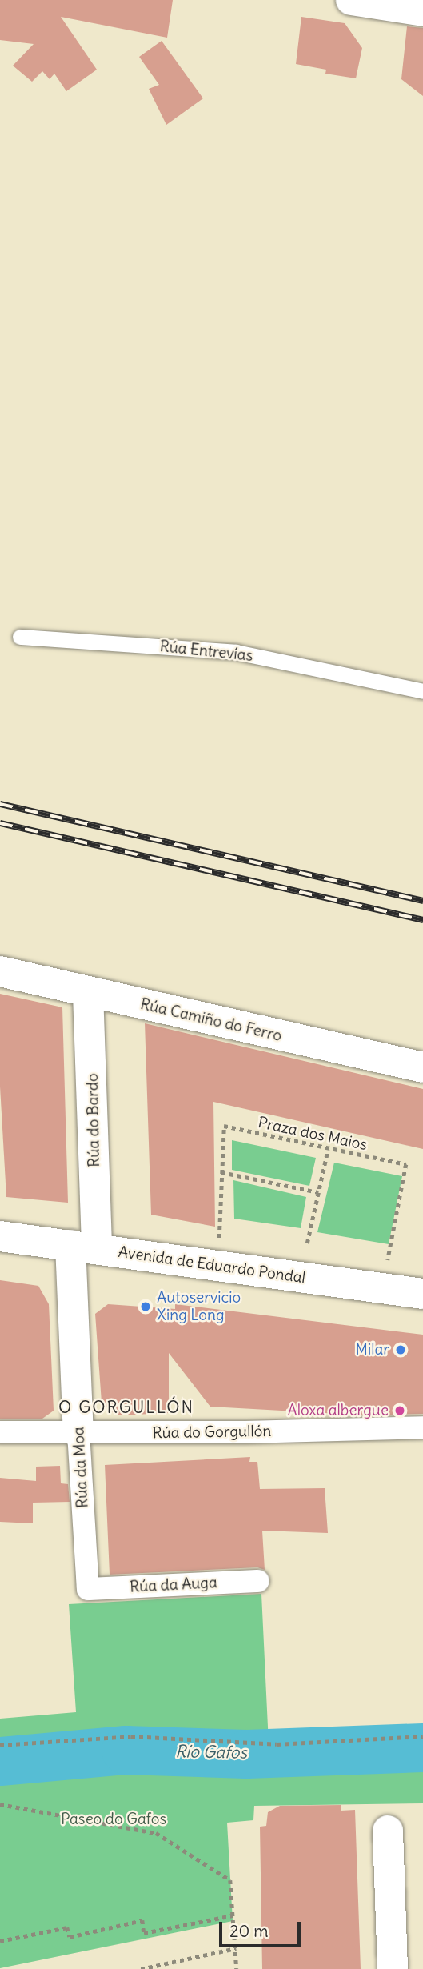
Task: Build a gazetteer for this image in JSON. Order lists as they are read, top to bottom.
{
  "streets": {
    "street": [
      "Rúa Camiño do Ferro",
      "Rúa do Bardo",
      "Avenida de Eduardo Pondal",
      "Rúa do Gorgullón",
      "Rúa da Moa",
      "Rúa da Auga"
    ],
    "lane": ["Rúa Entrevías"],
    "path": ["Praza dos Maios"]
  },
  "crossings": [
    ["Rúa Camiño do Ferro", "Rúa do Bardo"],
    ["Rúa do Bardo", "Avenida de Eduardo Pondal"],
    ["Rúa do Bardo", "Rúa da Moa"],
    ["Avenida de Eduardo Pondal", "Rúa da Moa"],
    ["Rúa do Gorgullón", "Rúa da Moa"],
    ["Rúa da Moa", "Rúa da Auga"]
  ],
  "districts": ["O GORGULLÓN"],
  "water": ["Río Gafos"],
  "parks": ["Paseo do Gafos"],
  "places": ["Autoservicio Xing Long", "Milar", "Aloxa albergue"],
  "scale_bar": "20 m"
}
